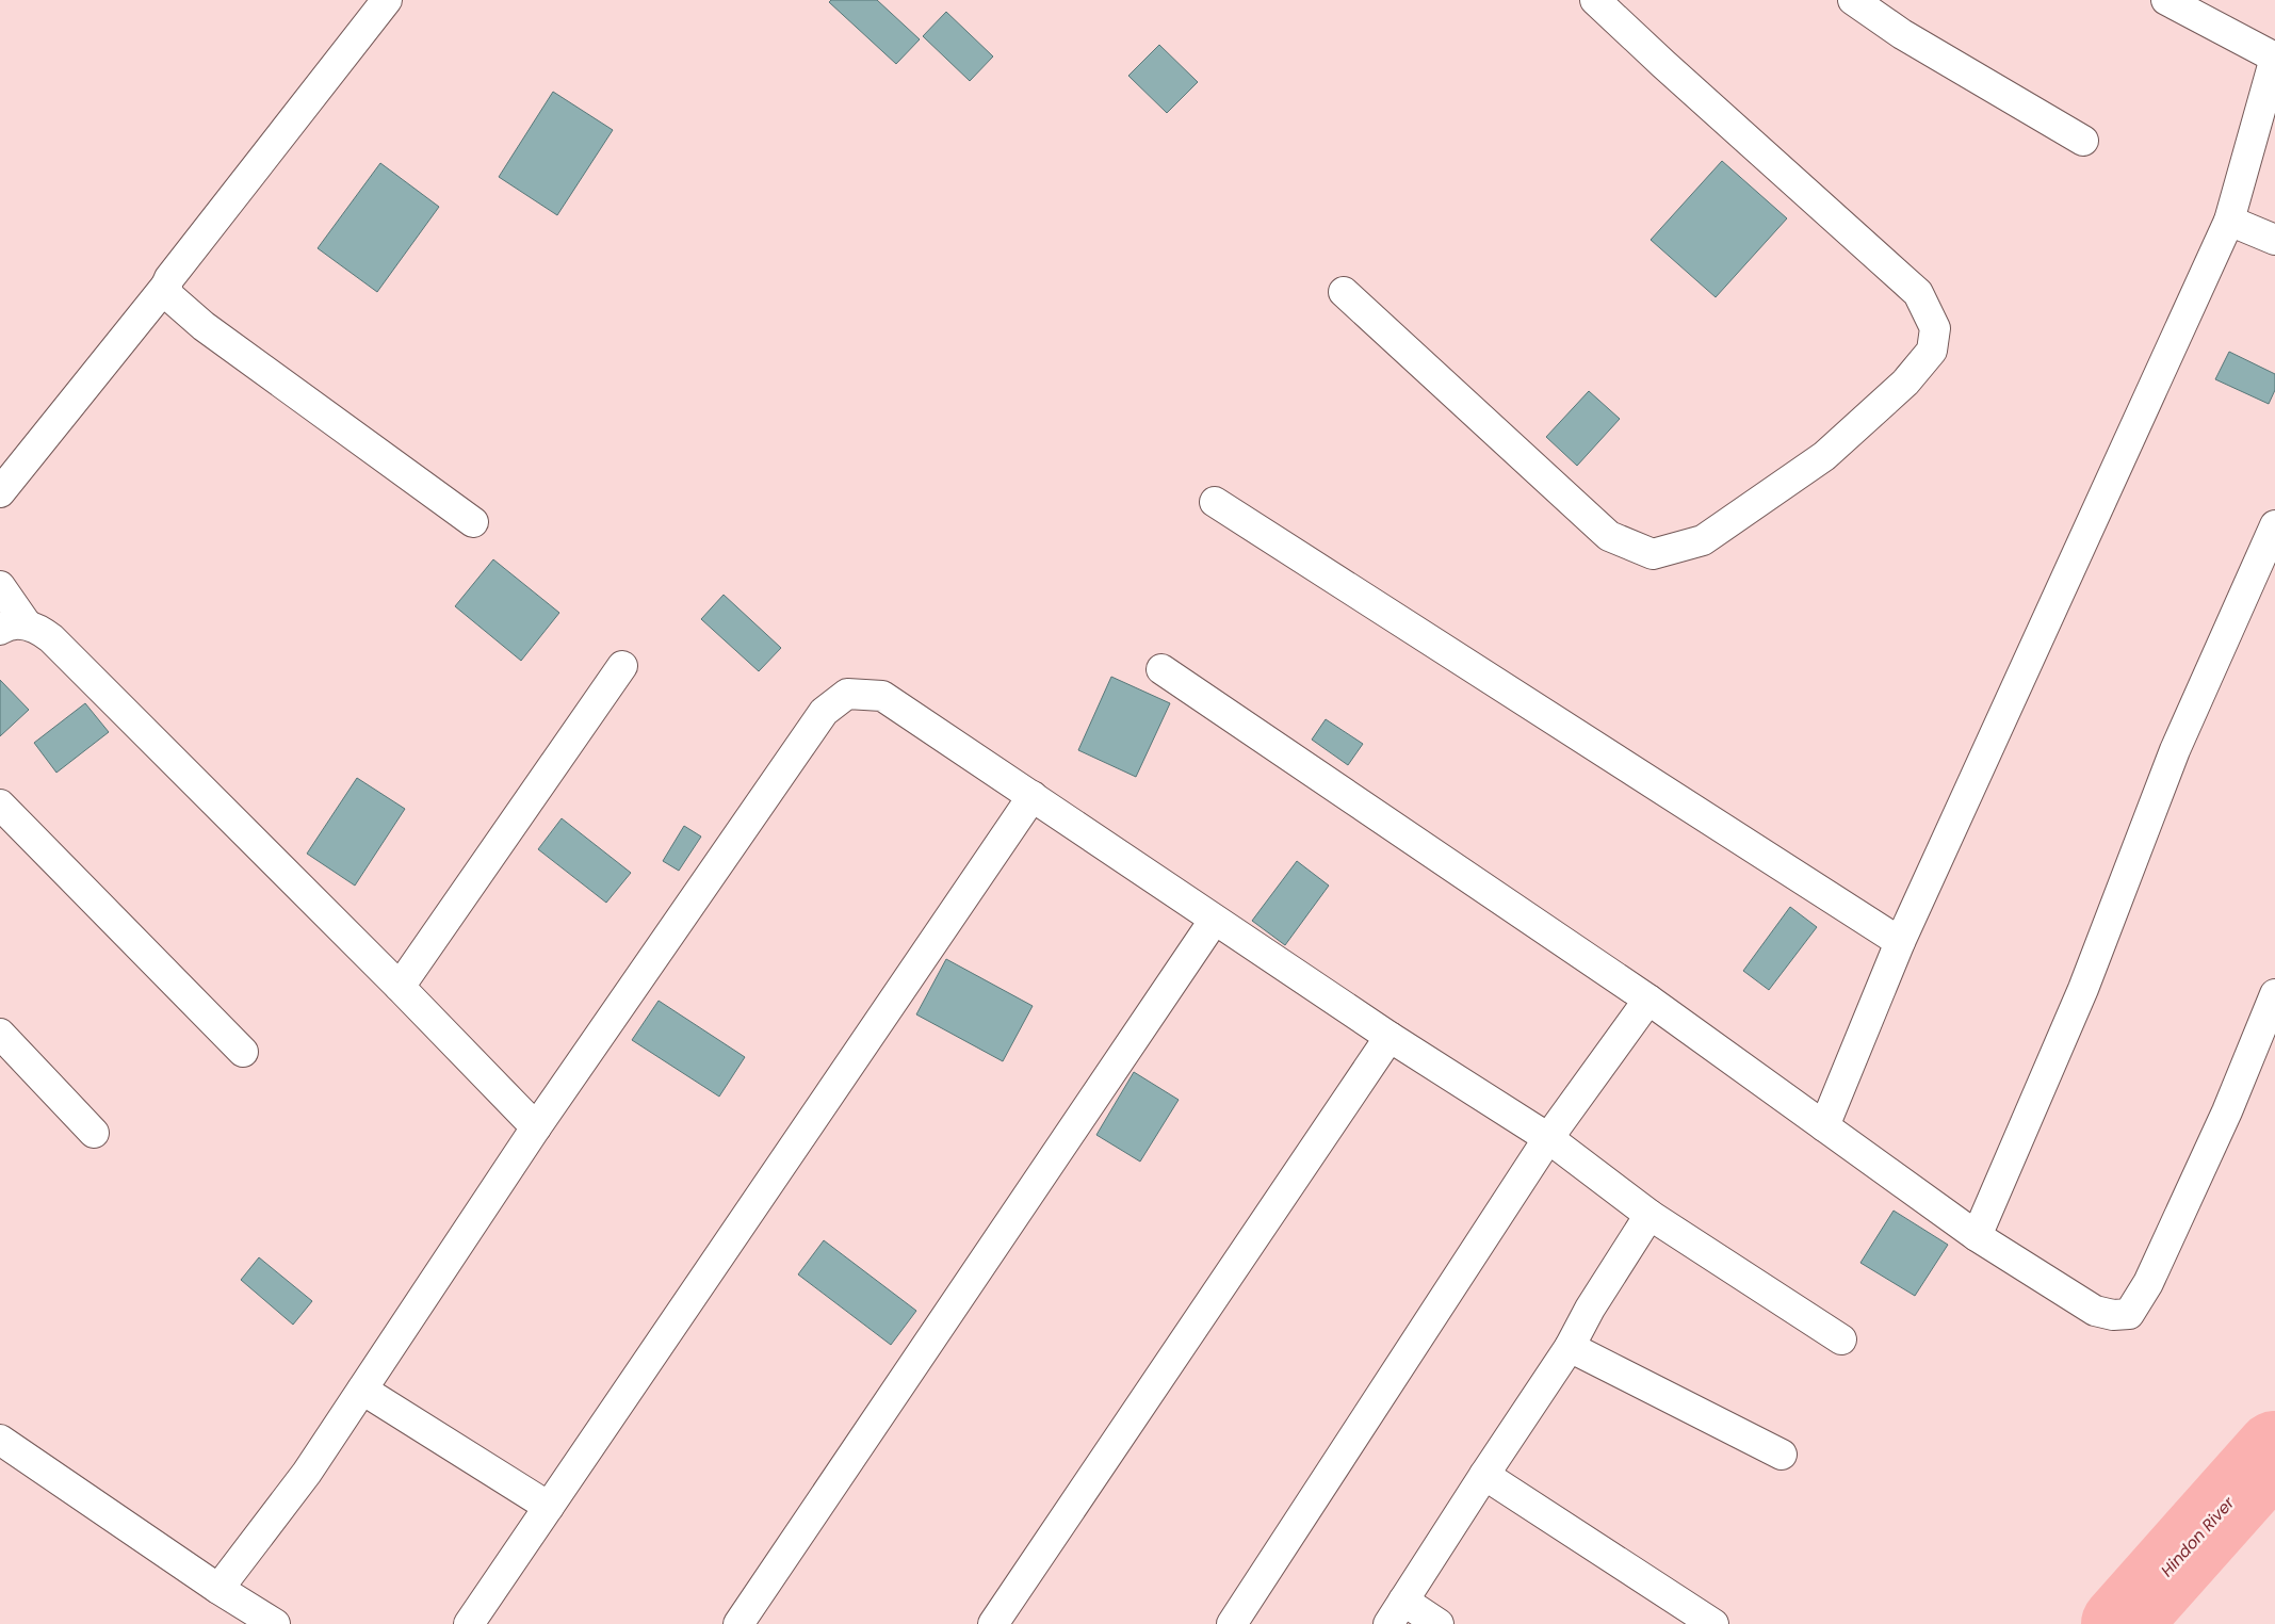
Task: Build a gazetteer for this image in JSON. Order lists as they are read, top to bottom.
{
  "water": ["Hindon River"]
}
